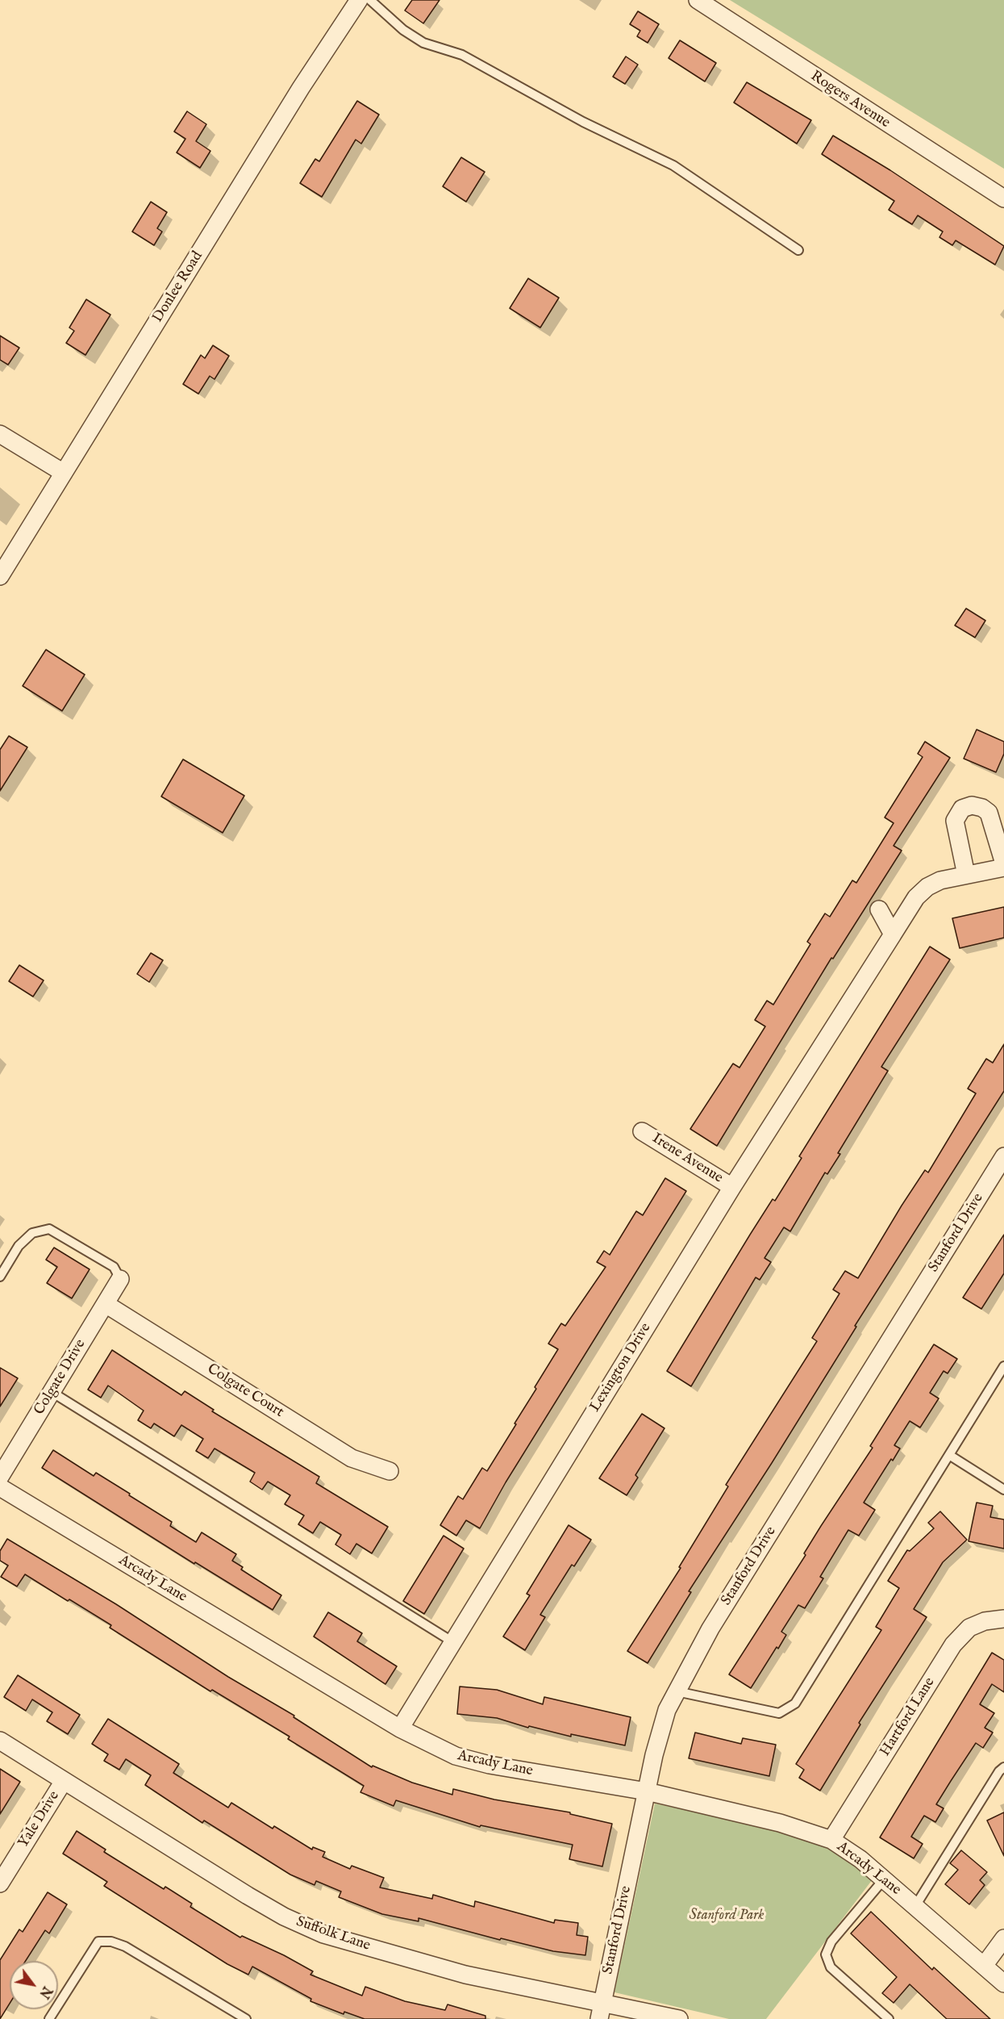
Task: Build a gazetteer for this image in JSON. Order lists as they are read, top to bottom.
{
  "streets": {
    "street": [
      "Rogers Avenue",
      "Donlee Road",
      "Irene Avenue",
      "Stanford Drive",
      "Lexington Drive",
      "Colgate Drive",
      "Colgate Court",
      "Arcady Lane",
      "Hartford Lane",
      "Yale Drive",
      "Suffolk Lane"
    ]
  },
  "crossings": [
    ["Irene Avenue", "Lexington Drive"],
    ["Stanford Drive", "Arcady Lane"],
    ["Stanford Drive", "Suffolk Lane"],
    ["Lexington Drive", "Arcady Lane"],
    ["Colgate Drive", "Colgate Court"],
    ["Arcady Lane", "Hartford Lane"],
    ["Yale Drive", "Suffolk Lane"]
  ],
  "parks": ["Stanford Park"],
  "north": "bottom right"
}
